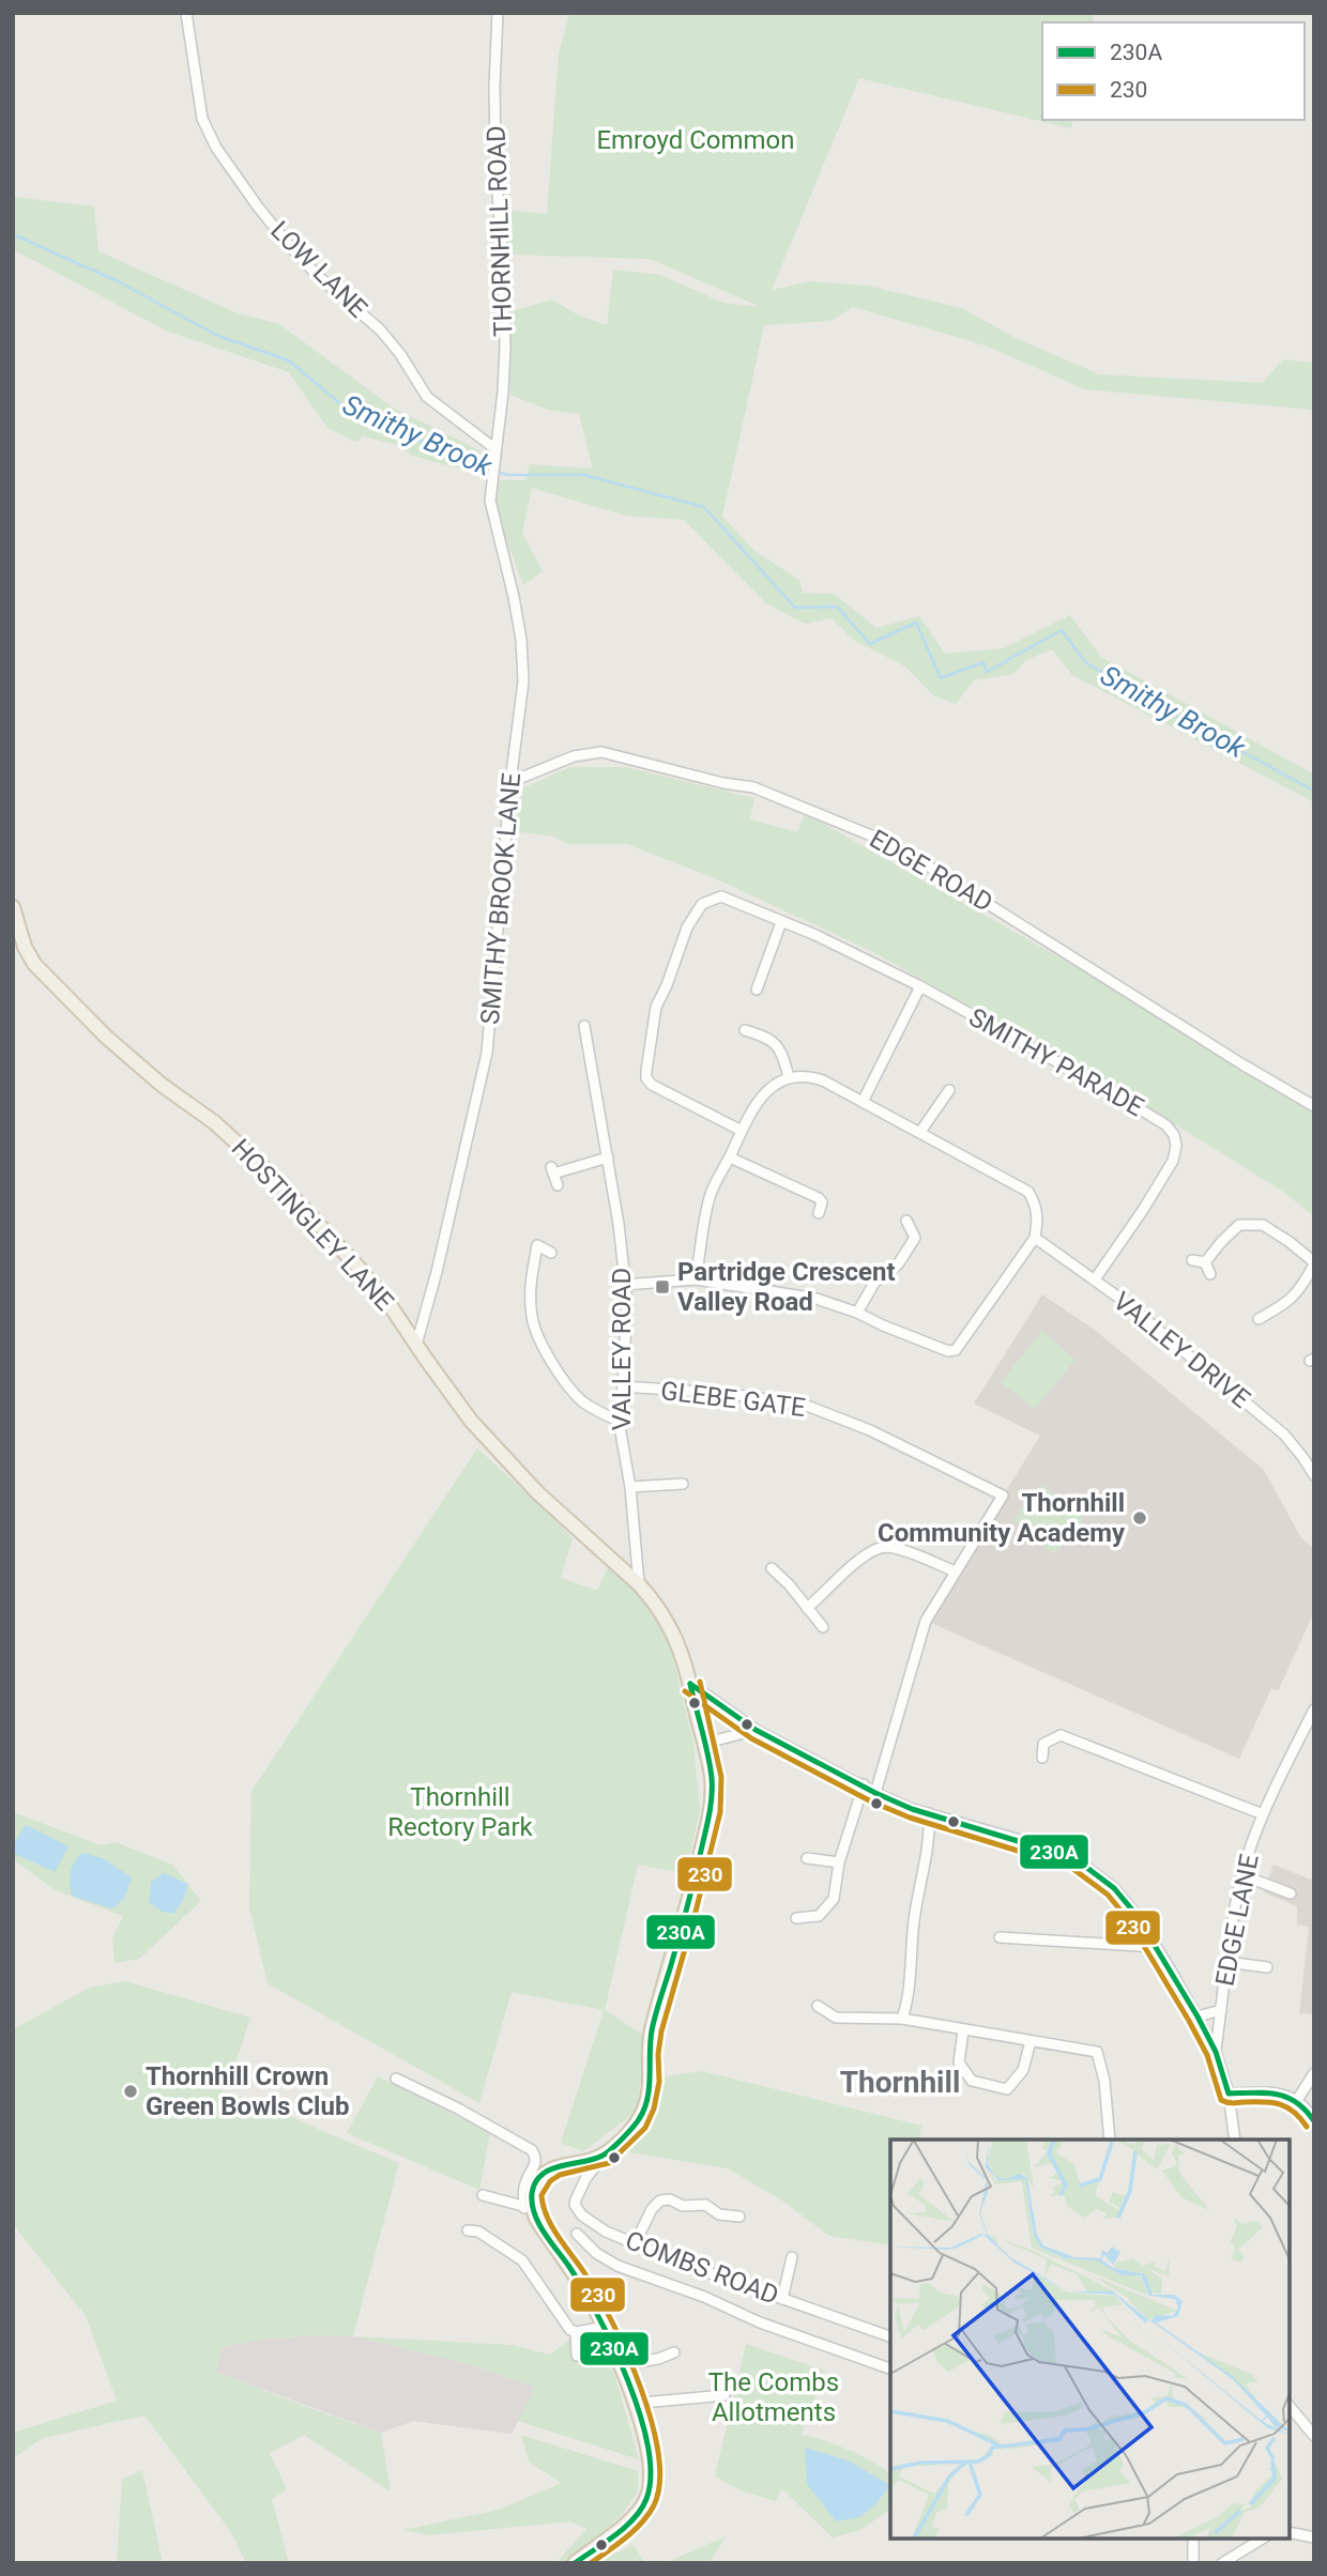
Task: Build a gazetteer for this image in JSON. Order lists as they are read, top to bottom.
{
  "streets": {
    "main road": ["HOSTINGLEY LANE"],
    "street": [
      "THORNHILL ROAD",
      "LOW LANE",
      "EDGE ROAD",
      "SMITHY BROOK LANE",
      "SMITHY PARADE",
      "VALLEY ROAD",
      "VALLEY DRIVE",
      "GLEBE GATE",
      "EDGE LANE",
      "COMBS ROAD"
    ]
  },
  "crossings": [
    ["THORNHILL ROAD", "LOW LANE"],
    ["THORNHILL ROAD", "SMITHY BROOK LANE"],
    ["LOW LANE", "SMITHY BROOK LANE"],
    ["EDGE ROAD", "SMITHY BROOK LANE"],
    ["SMITHY BROOK LANE", "HOSTINGLEY LANE"],
    ["SMITHY PARADE", "VALLEY DRIVE"],
    ["HOSTINGLEY LANE", "VALLEY ROAD"],
    ["HOSTINGLEY LANE", "COMBS ROAD"],
    ["VALLEY ROAD", "GLEBE GATE"]
  ],
  "districts": ["Thornhill"],
  "water": ["Smithy Brook"],
  "parks": ["Emroyd Common", "Thornhill Rectory Park", "The Combs Allotments"],
  "places": {
    "transit": ["Partridge Crescent Valley Road"],
    "other": ["Thornhill Community Academy", "Thornhill Crown Green Bowls Club"]
  },
  "lines": ["transit line 230", "transit line 230A"],
  "legend": ["230A", "230"]
}
